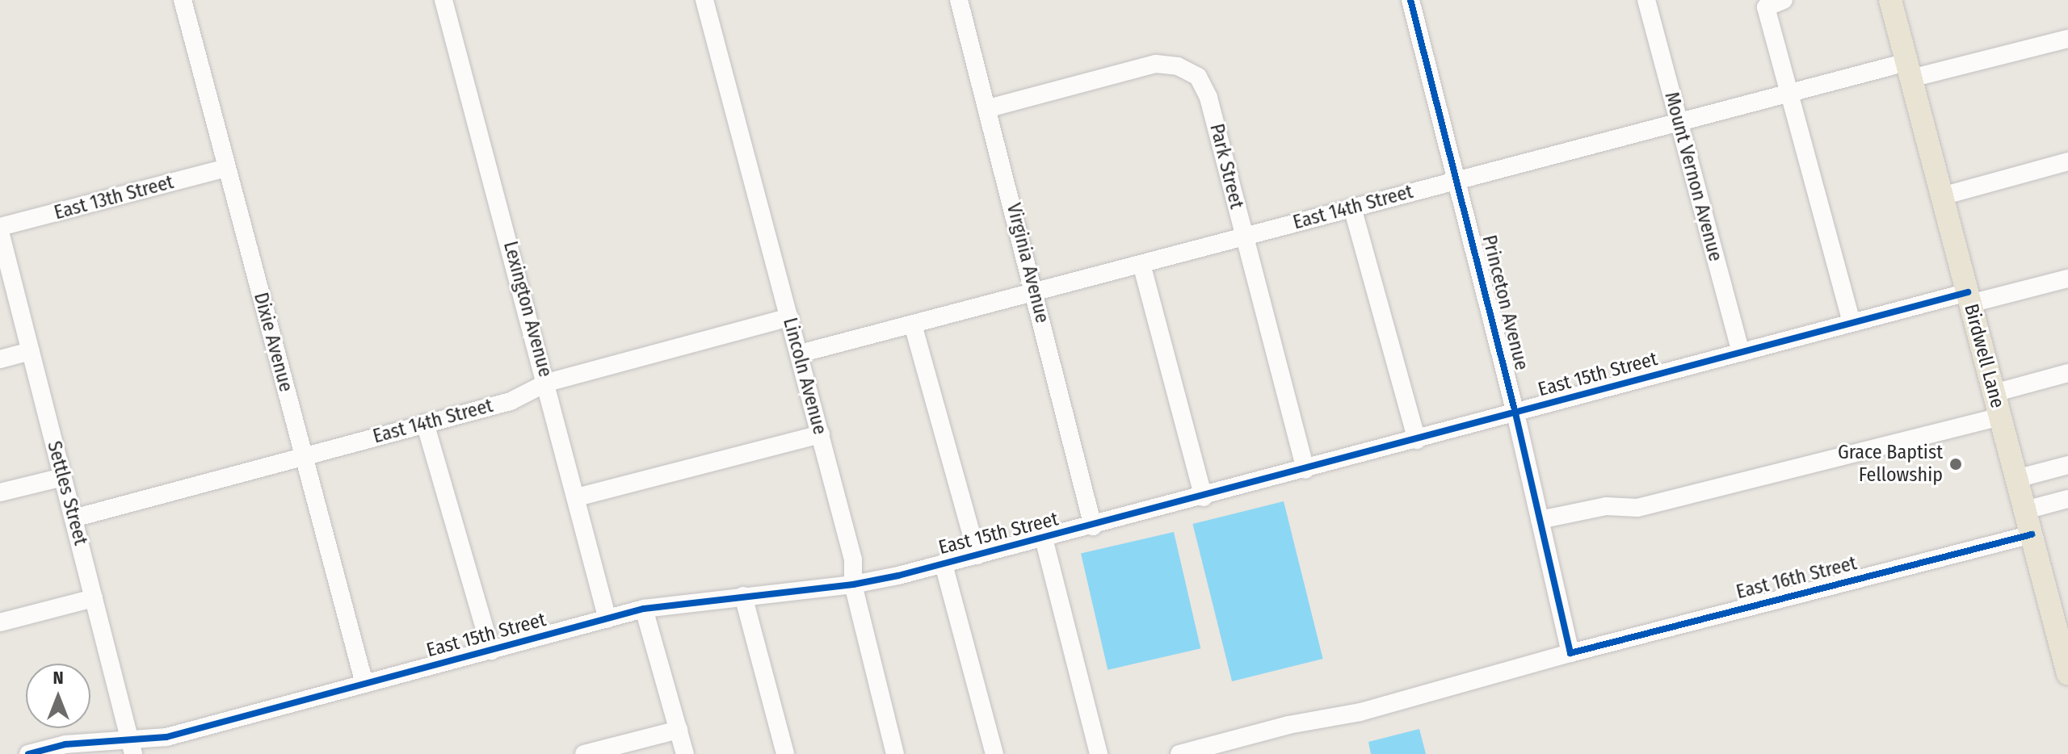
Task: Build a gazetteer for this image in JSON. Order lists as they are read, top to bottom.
{
  "streets": {
    "main road": ["Birdwell Lane"],
    "street": [
      "Park Street",
      "Mount Vernon Avenue",
      "East 13th Street",
      "East 14th Street",
      "Virginia Avenue",
      "Princeton Avenue",
      "Lexington Avenue",
      "Dixie Avenue",
      "East 15th Street",
      "Lincoln Avenue",
      "Settles Street",
      "East 16th Street"
    ]
  },
  "crossings": [
    ["Park Street", "East 14th Street"],
    ["Park Street", "Virginia Avenue"],
    ["Park Street", "East 15th Street"],
    ["Mount Vernon Avenue", "East 14th Street"],
    ["Mount Vernon Avenue", "East 15th Street"],
    ["East 13th Street", "Dixie Avenue"],
    ["East 13th Street", "Settles Street"],
    ["East 14th Street", "Virginia Avenue"],
    ["East 14th Street", "Princeton Avenue"],
    ["East 14th Street", "Lexington Avenue"],
    ["East 14th Street", "Dixie Avenue"],
    ["East 14th Street", "Birdwell Lane"],
    ["East 14th Street", "Lincoln Avenue"],
    ["East 14th Street", "Settles Street"],
    ["Virginia Avenue", "East 15th Street"],
    ["Princeton Avenue", "East 15th Street"],
    ["Princeton Avenue", "East 16th Street"],
    ["Lexington Avenue", "East 15th Street"],
    ["Dixie Avenue", "East 15th Street"],
    ["Birdwell Lane", "East 15th Street"],
    ["Birdwell Lane", "East 16th Street"],
    ["East 15th Street", "Lincoln Avenue"],
    ["East 15th Street", "Settles Street"]
  ],
  "places": ["Grace Baptist Fellowship"],
  "north": "top"
}
